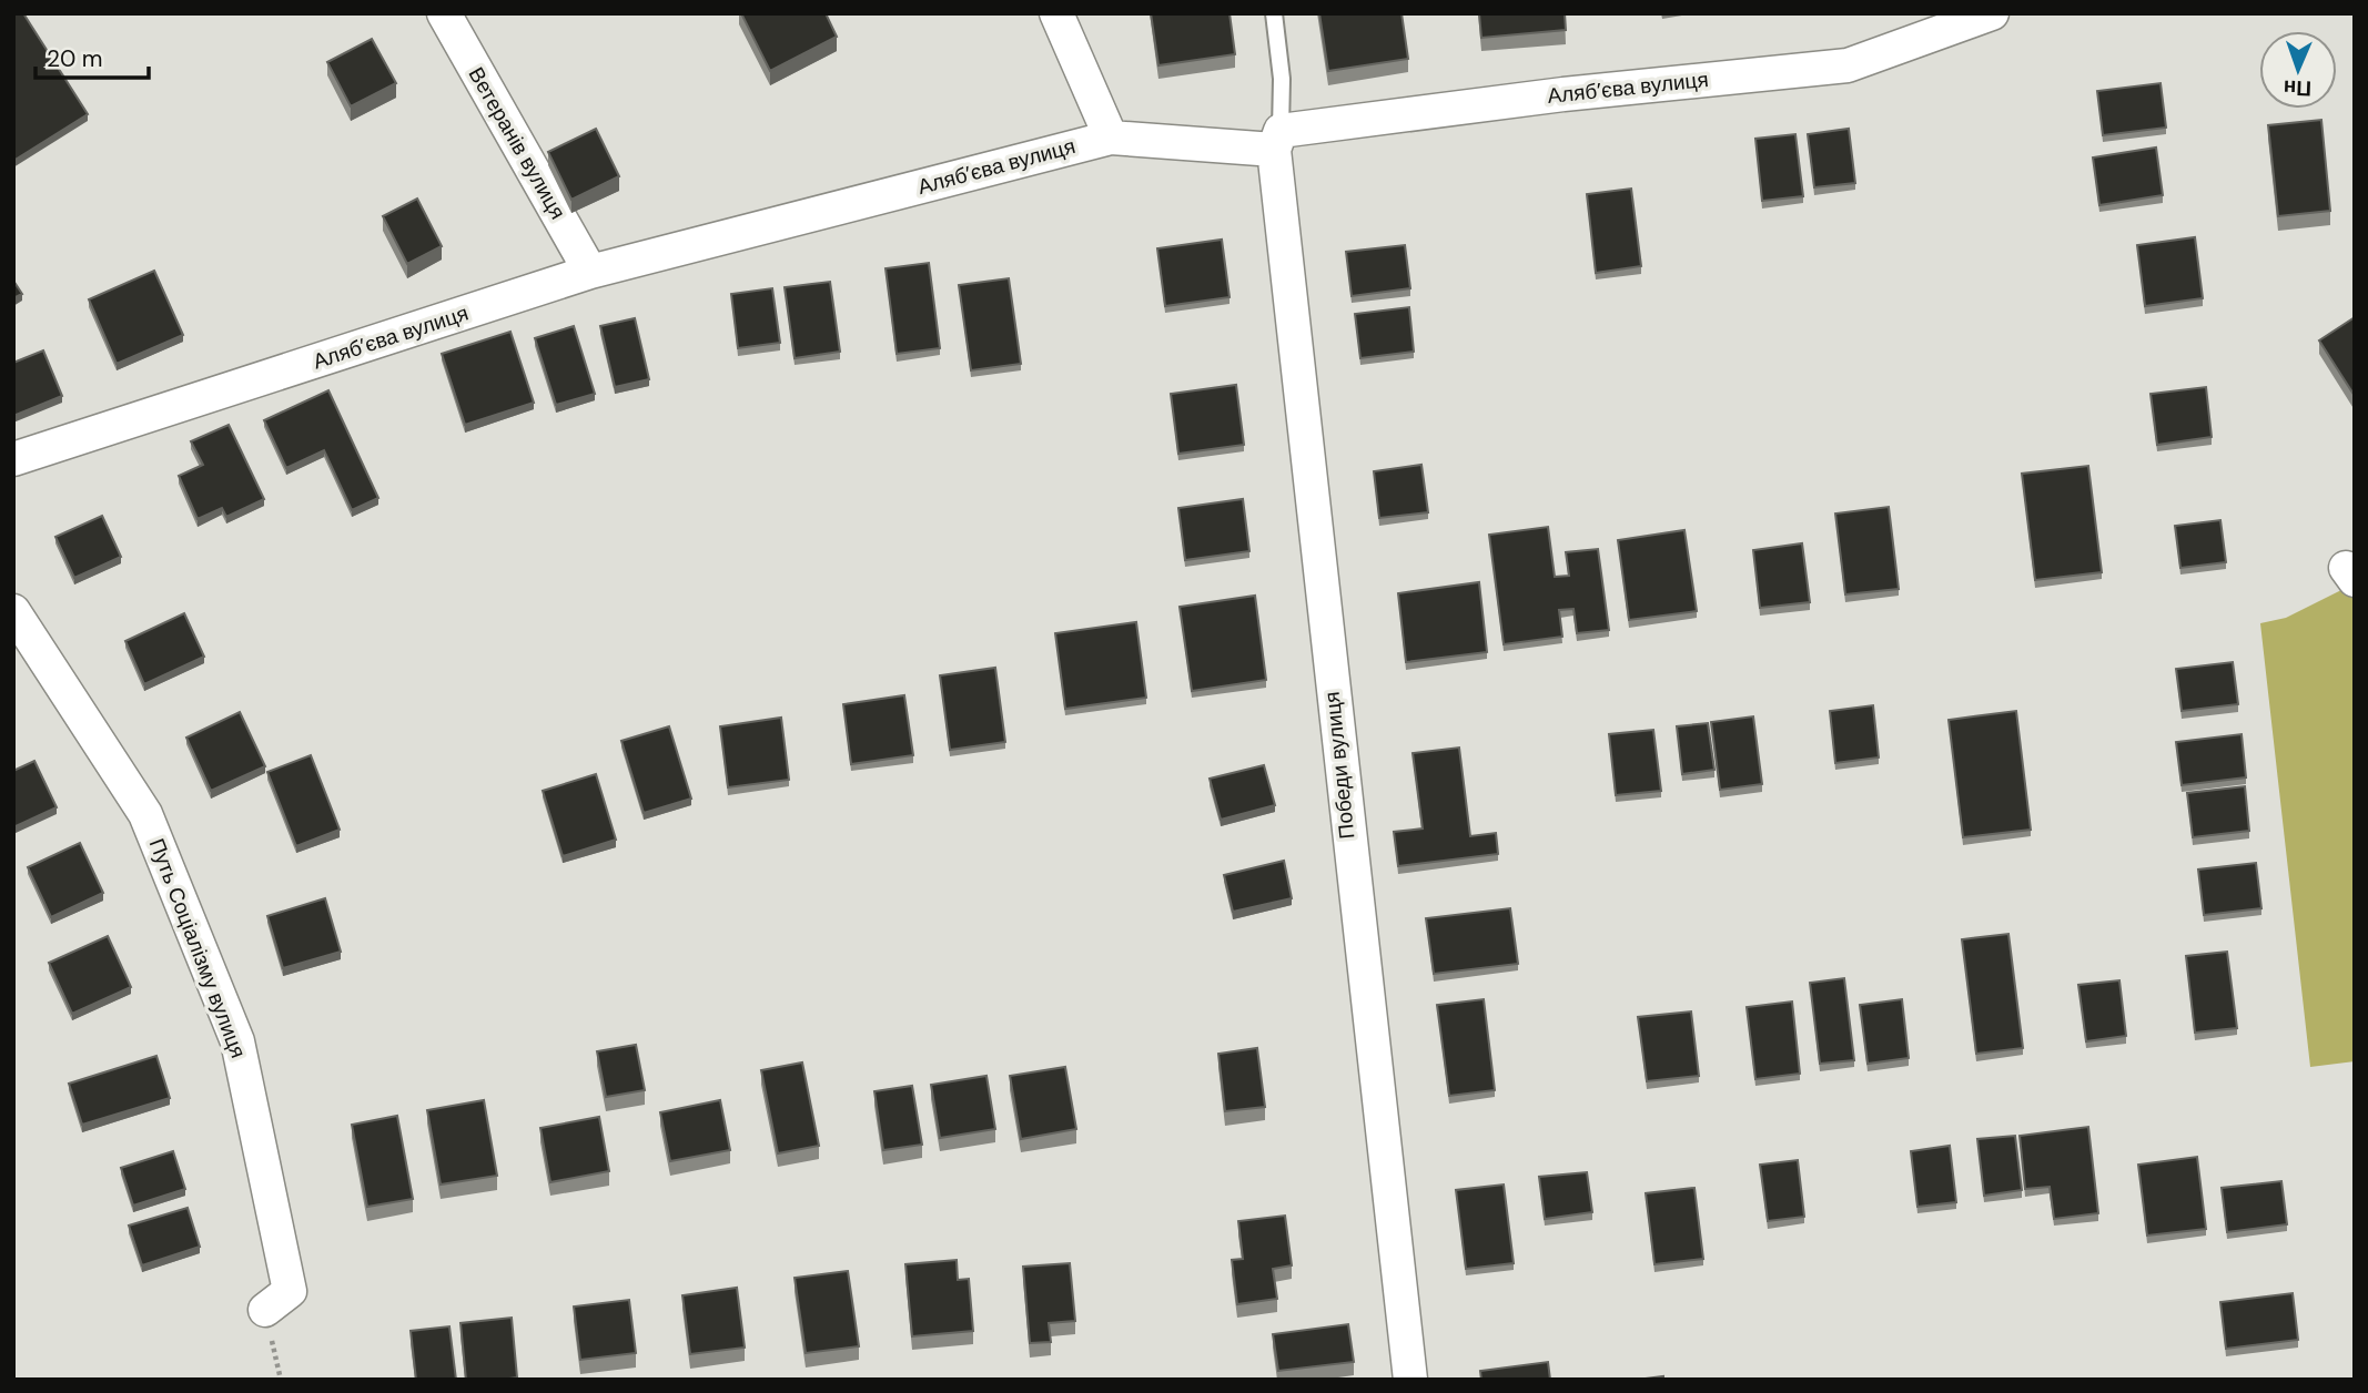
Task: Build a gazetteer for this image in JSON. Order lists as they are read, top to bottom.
{
  "streets": {
    "street": [
      "Аляб’єва вулиця",
      "Ветеранів вулиця",
      "Победи вулиця",
      "Путь Соціалізму вулиця"
    ]
  },
  "crossings": [
    ["Аляб’єва вулиця", "Ветеранів вулиця"],
    ["Аляб’єва вулиця", "Победи вулиця"]
  ],
  "scale_bar": "20 m",
  "north": "bottom"
}
